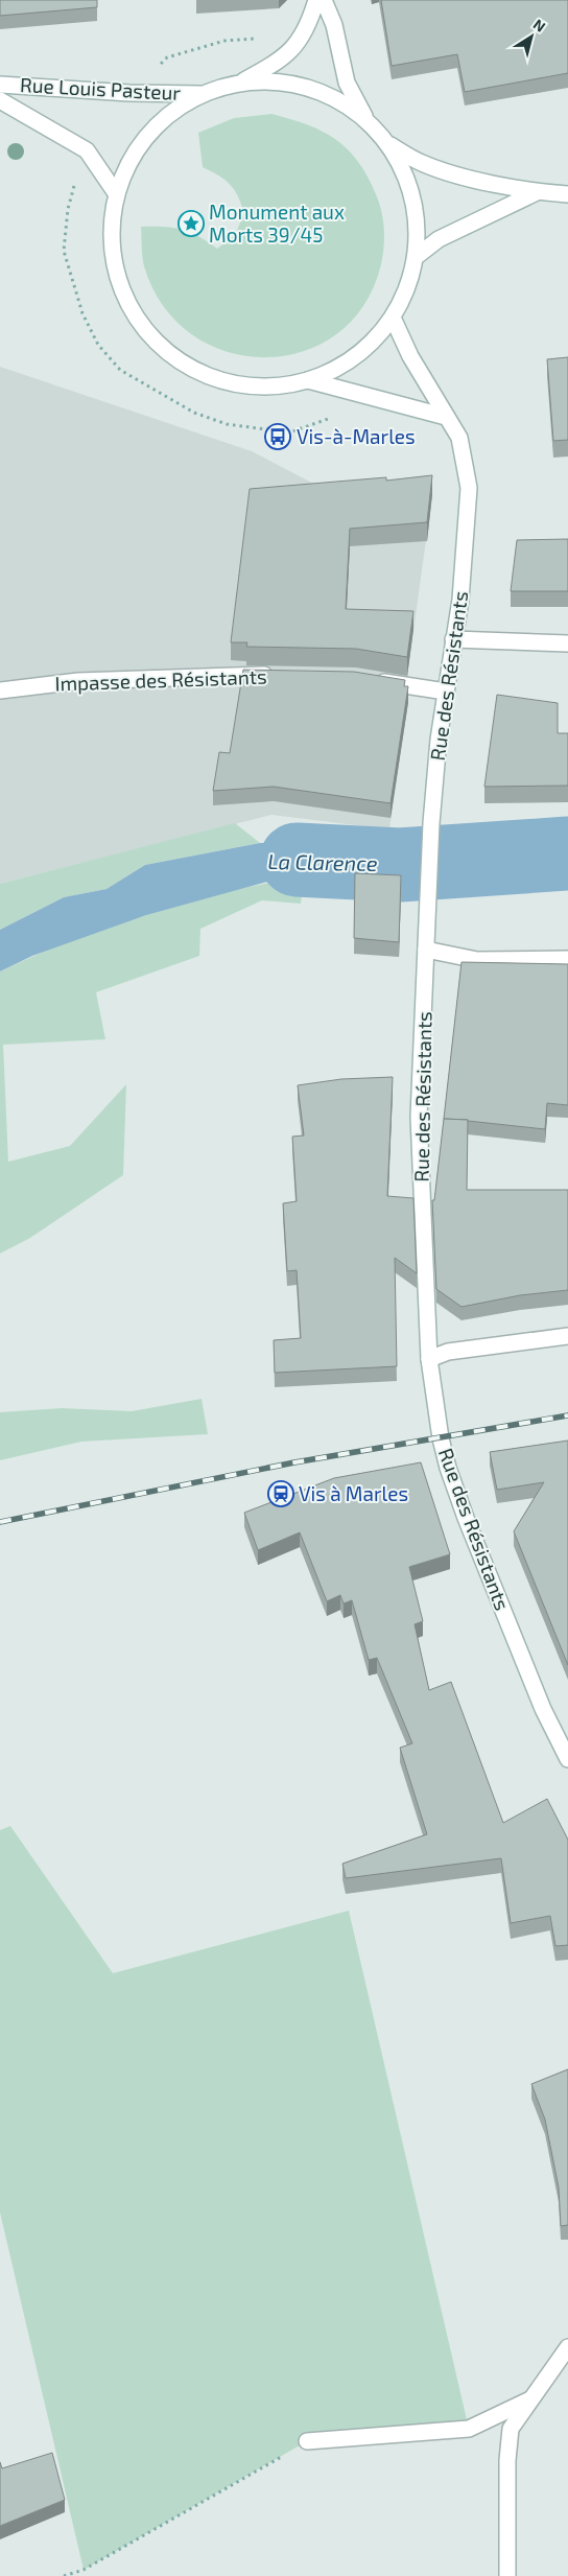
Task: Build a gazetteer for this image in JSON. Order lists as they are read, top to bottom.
{
  "streets": {
    "main road": ["Rue Louis Pasteur", "Rue des Résistants", "Impasse des Résistants"]
  },
  "water": ["La Clarence"],
  "places": {
    "place": ["Monument aux Morts 39/45"],
    "bus stop": ["Vis-à-Marles"],
    "station": ["Vis à Marles"]
  },
  "north": "top right"
}
